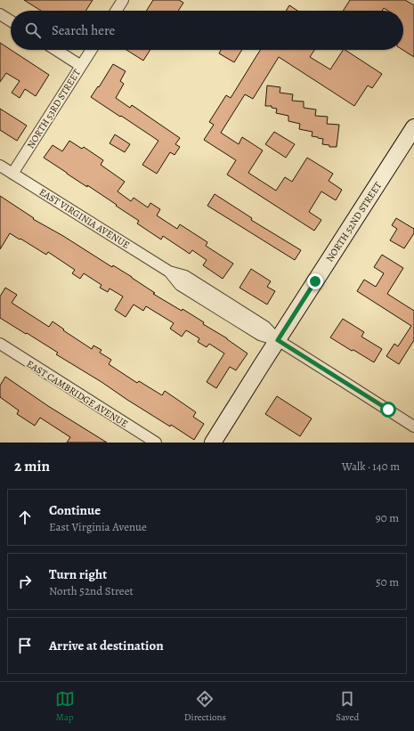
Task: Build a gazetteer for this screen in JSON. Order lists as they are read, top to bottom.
{
  "streets": {
    "main road": ["NORTH 52ND STREET"],
    "street": ["NORTH 53RD STREET", "EAST VIRGINIA AVENUE", "EAST CAMBRIDGE AVENUE"]
  },
  "crossings": [
    ["NORTH 53RD STREET", "EAST VIRGINIA AVENUE"],
    ["EAST VIRGINIA AVENUE", "NORTH 52ND STREET"]
  ],
  "page": {
    "search": "Search here",
    "heading": ["2 min", "Walk · 140 m"],
    "list": [
      ["Continue", "East Virginia Avenue", "90 m"],
      ["Turn right", "North 52nd Street", "50 m"],
      "Arrive at destination"
    ],
    "nav": ["Map", "Directions", "Saved"]
  }
}
